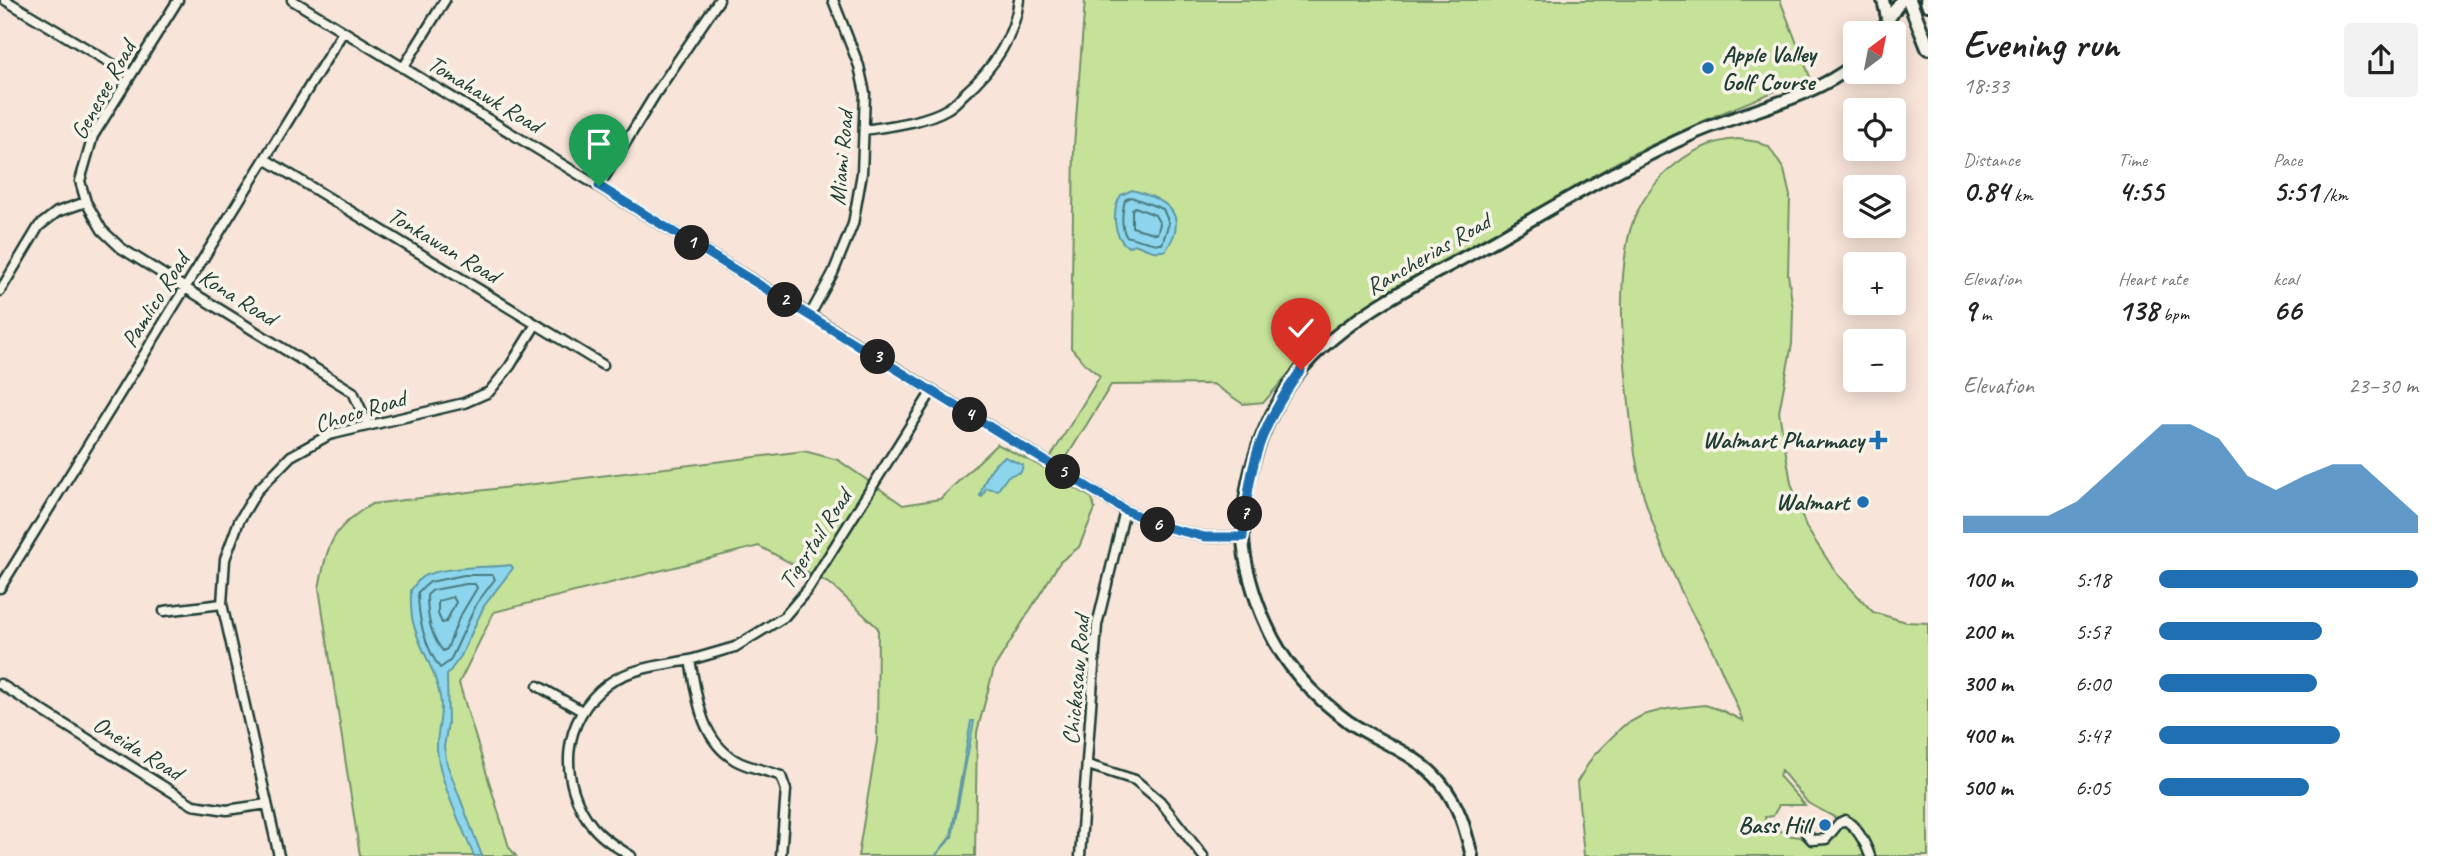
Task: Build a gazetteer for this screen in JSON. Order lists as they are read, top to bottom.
{
  "streets": {
    "street": [
      "Genesee Road",
      "Tomahawk Road",
      "Miami Road",
      "Tonkawan Road",
      "Rancherias Road",
      "Kona Road",
      "Pamlico Road",
      "Choco Road",
      "Tigertail Road",
      "Chickasaw Road",
      "Oneida Road"
    ]
  },
  "crossings": [
    ["Genesee Road", "Kona Road"],
    ["Tomahawk Road", "Miami Road"],
    ["Tomahawk Road", "Rancherias Road"],
    ["Tomahawk Road", "Pamlico Road"],
    ["Tomahawk Road", "Tigertail Road"],
    ["Tomahawk Road", "Chickasaw Road"],
    ["Tonkawan Road", "Pamlico Road"],
    ["Tonkawan Road", "Choco Road"],
    ["Kona Road", "Pamlico Road"],
    ["Kona Road", "Choco Road"],
    ["Choco Road", "Oneida Road"]
  ],
  "places": {
    "other": ["Apple Valley Golf Course", "Walmart", "Bass Hill"],
    "health": ["Walmart Pharmacy"]
  },
  "north": "top right",
  "page": {
    "heading": ["Evening run", "18:33"],
    "map_buttons": ["+", "−"],
    "stats": [
      ["Distance", "0.84 km"],
      ["Time", "4:55"],
      ["Pace", "5:51 /km"],
      ["Elevation", "9 m"],
      ["Heart rate", "138 bpm"],
      ["kcal", "66"]
    ],
    "pins": [
      "1",
      "2",
      "3",
      "4",
      "5",
      "7",
      "6"
    ],
    "chart": ["Elevation", "23–30 m"],
    "list": [
      {
        "name": "100 m",
        "note": "5:18"
      },
      {
        "name": "200 m",
        "note": "5:57"
      },
      {
        "name": "300 m",
        "note": "6:00"
      },
      {
        "name": "400 m",
        "note": "5:47"
      },
      {
        "name": "500 m",
        "note": "6:05"
      }
    ]
  }
}
